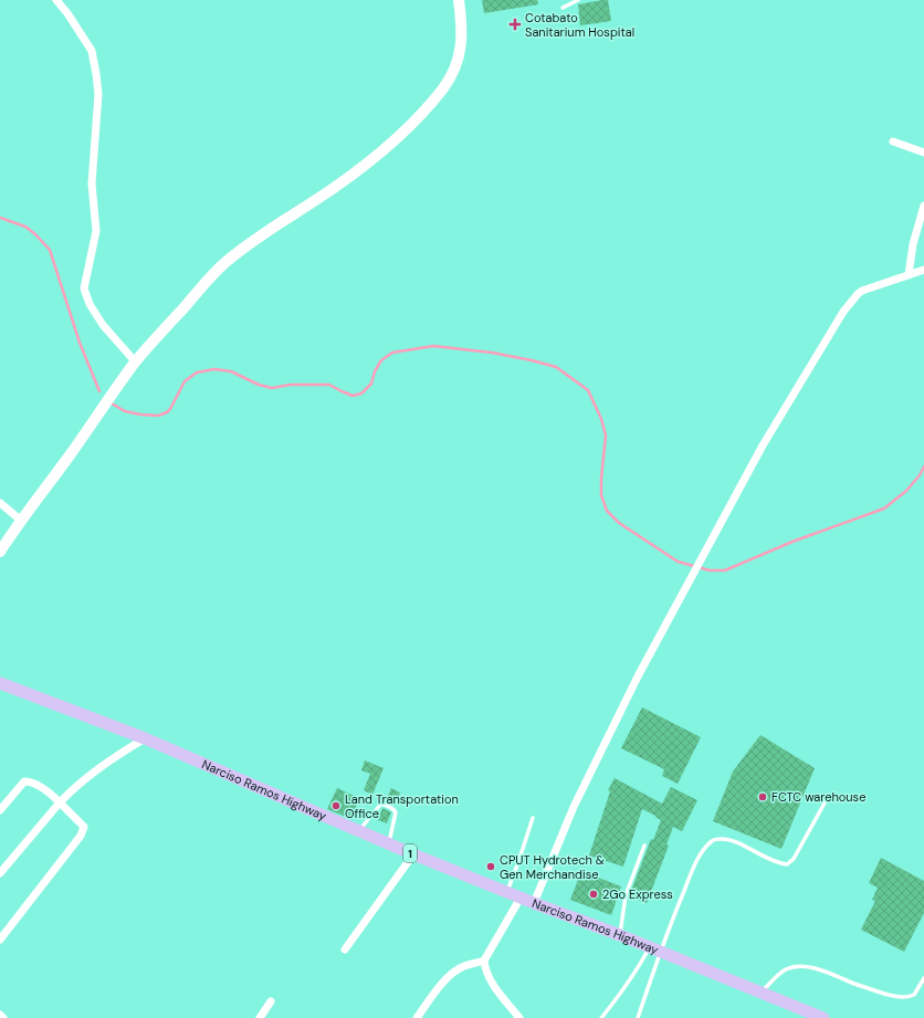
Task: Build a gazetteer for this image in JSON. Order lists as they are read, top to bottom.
{
  "streets": {
    "main road": ["Narciso Ramos Highway", "1"]
  },
  "places": {
    "health": ["Cotabato Sanitarium Hospital"],
    "other": [
      "FCTC warehouse",
      "Land Transportation Office",
      "CPUT Hydrotech & Gen Merchandise",
      "2Go Express"
    ]
  }
}
